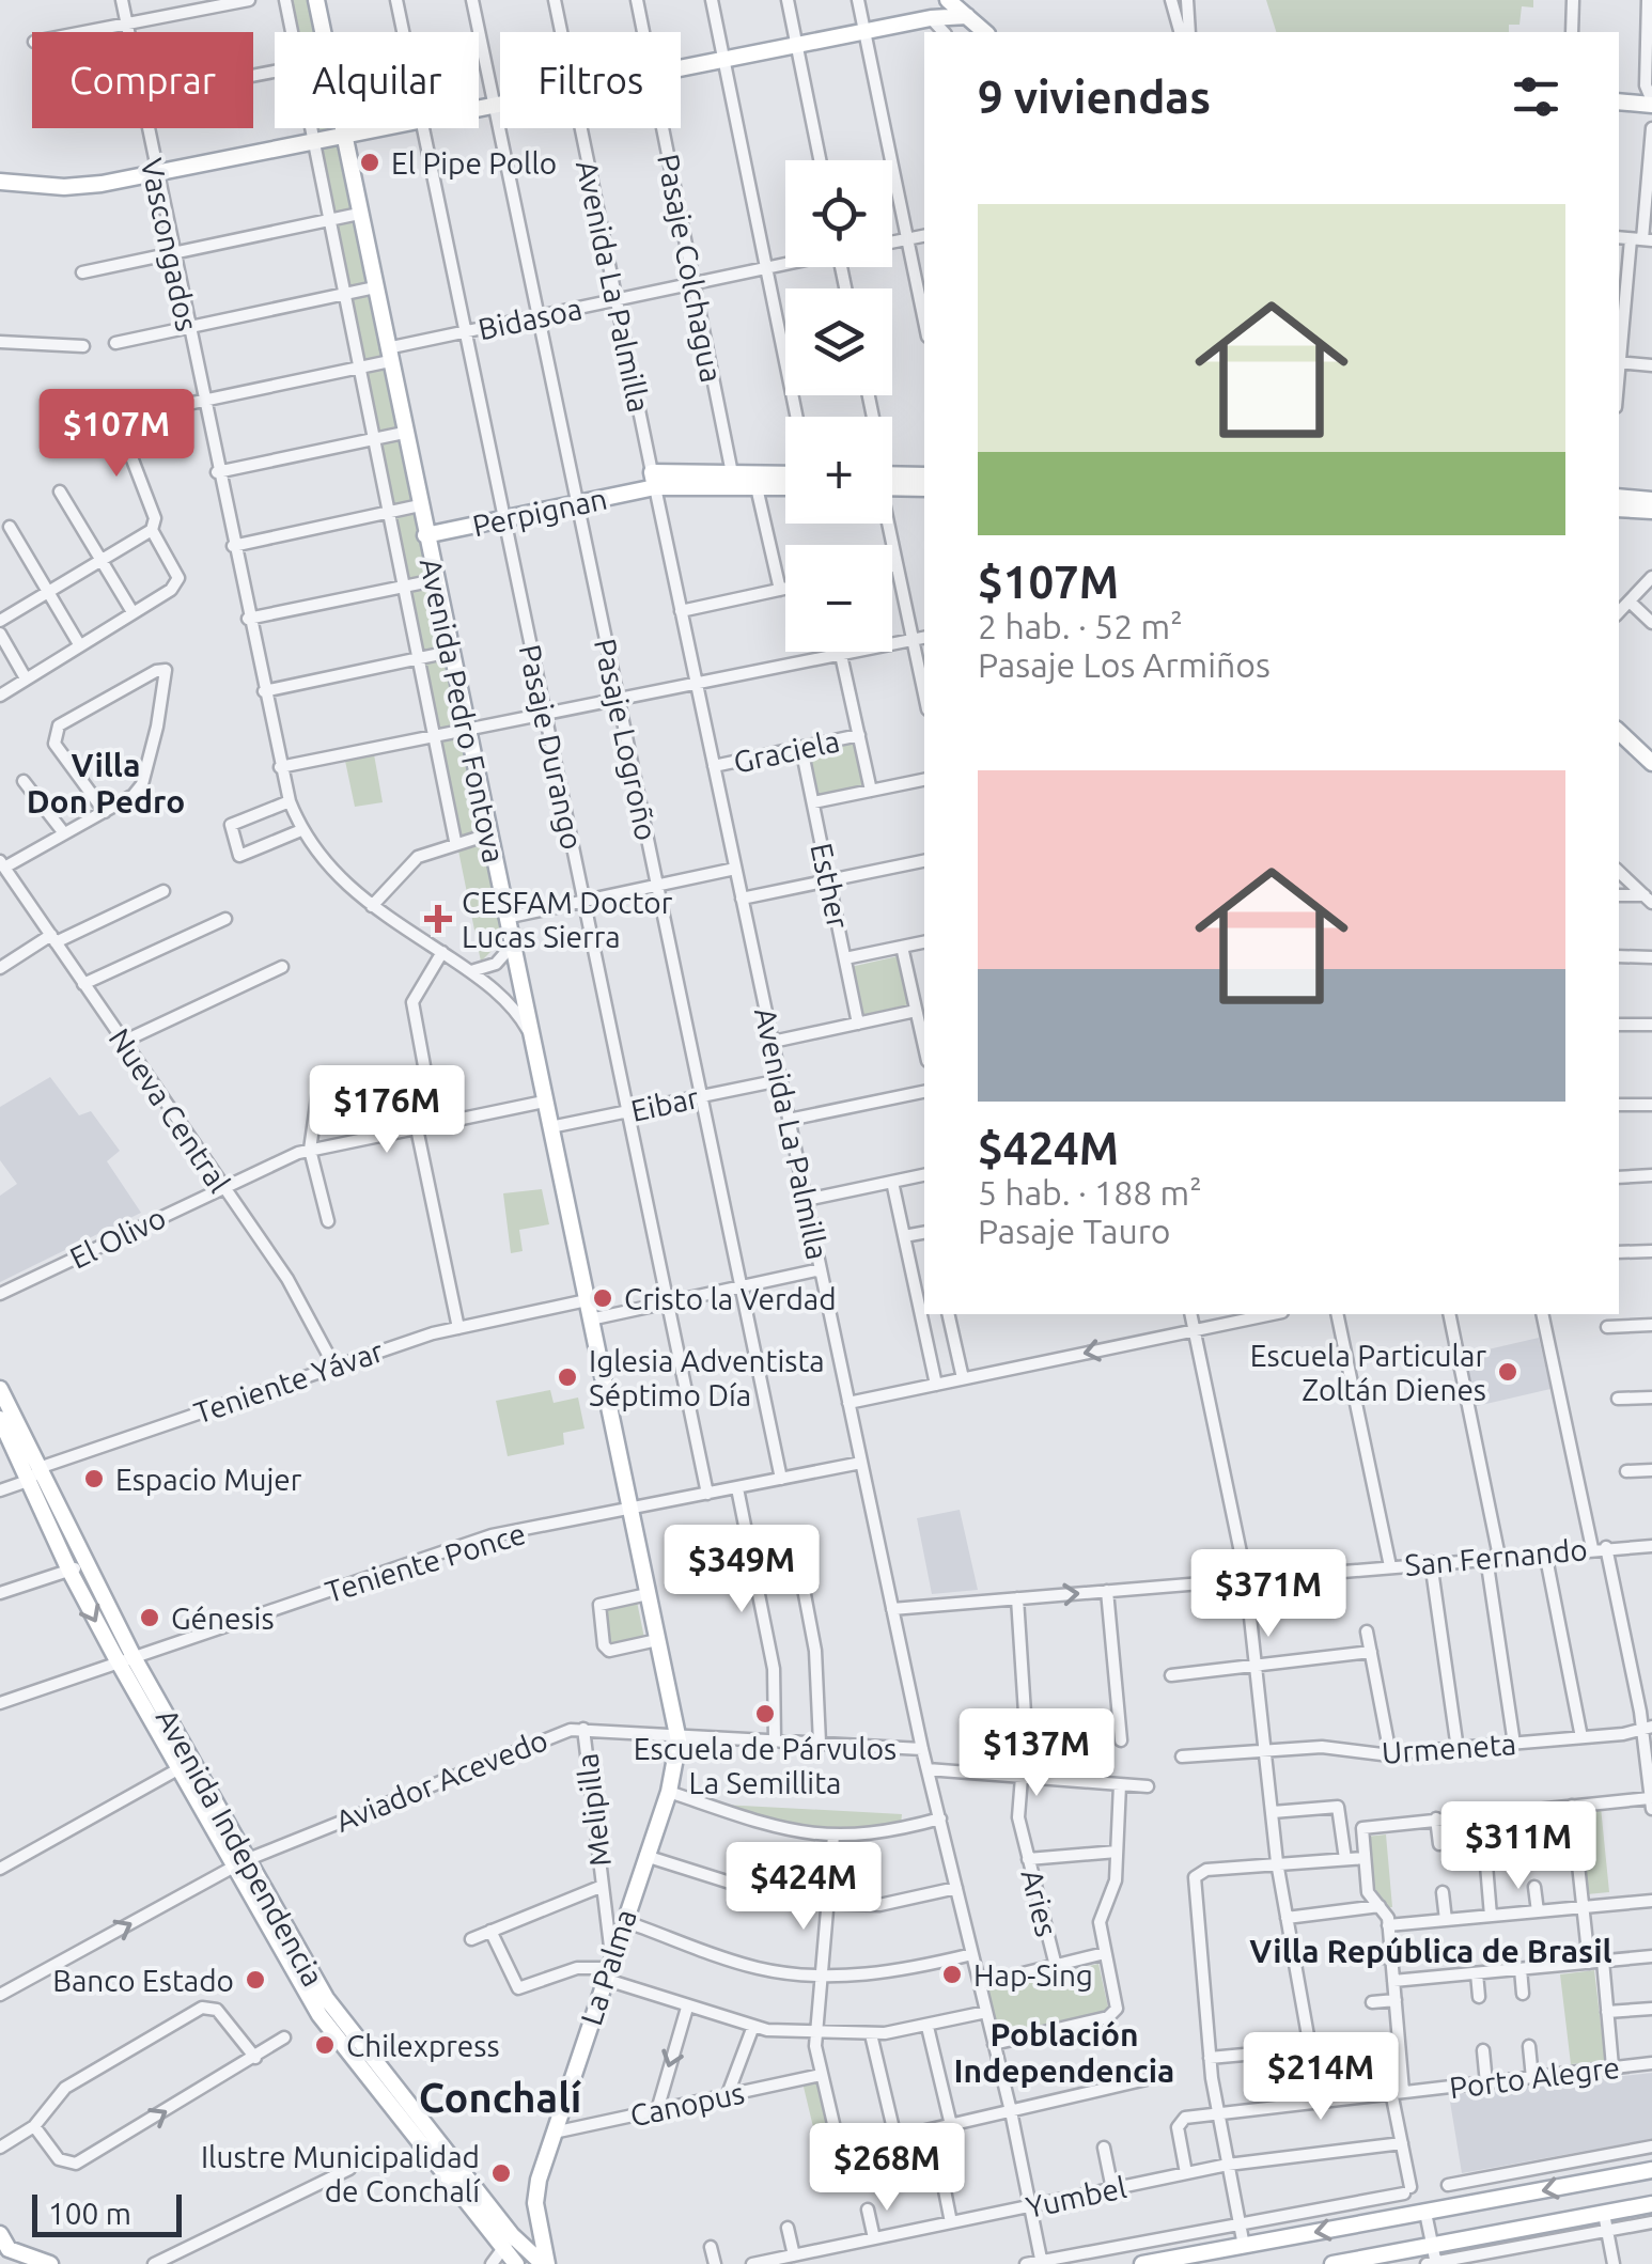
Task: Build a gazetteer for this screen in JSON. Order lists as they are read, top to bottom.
{
  "streets": {
    "main road": [
      "Perpignan",
      "Avenida Pedro Fontova",
      "Avenida Independencia",
      "La Palma"
    ],
    "street": [
      "Vascongados",
      "Pasaje Colchagua",
      "Avenida La Palmilla",
      "Bidasoa",
      "Pasaje Logroño",
      "Pasaje Durango",
      "Graciela",
      "Esther",
      "Eibar",
      "Nueva Central",
      "El Olivo",
      "Teniente Yávar",
      "San Fernando",
      "Teniente Ponce",
      "Urmeneta",
      "Aviador Acevedo",
      "Melipilla",
      "Aries",
      "Porto Alegre",
      "Canopus",
      "Yumbel"
    ]
  },
  "crossings": [
    ["Vascongados", "Bidasoa"],
    ["Vascongados", "Avenida Pedro Fontova"],
    ["Pasaje Colchagua", "Bidasoa"],
    ["Avenida La Palmilla", "Bidasoa"],
    ["Avenida La Palmilla", "Perpignan"],
    ["Avenida La Palmilla", "Graciela"],
    ["Avenida La Palmilla", "Eibar"],
    ["Avenida La Palmilla", "San Fernando"],
    ["Avenida La Palmilla", "Teniente Ponce"],
    ["Avenida La Palmilla", "Aviador Acevedo"],
    ["Avenida La Palmilla", "Yumbel"],
    ["Bidasoa", "Avenida Pedro Fontova"],
    ["Bidasoa", "Pasaje Logroño"],
    ["Bidasoa", "Pasaje Durango"],
    ["Perpignan", "Avenida Pedro Fontova"],
    ["Perpignan", "Pasaje Logroño"],
    ["Perpignan", "Pasaje Durango"],
    ["Avenida Pedro Fontova", "Eibar"],
    ["Avenida Pedro Fontova", "El Olivo"],
    ["Avenida Pedro Fontova", "Teniente Yávar"],
    ["Avenida Pedro Fontova", "Teniente Ponce"],
    ["Avenida Pedro Fontova", "Aviador Acevedo"],
    ["Avenida Pedro Fontova", "La Palma"],
    ["Pasaje Logroño", "Eibar"],
    ["Pasaje Logroño", "Teniente Ponce"],
    ["Pasaje Durango", "Eibar"],
    ["Pasaje Durango", "Teniente Ponce"],
    ["Graciela", "Esther"],
    ["Nueva Central", "El Olivo"],
    ["Nueva Central", "Teniente Yávar"],
    ["Teniente Yávar", "Avenida Independencia"],
    ["Teniente Ponce", "Avenida Independencia"],
    ["Aviador Acevedo", "Melipilla"],
    ["Aviador Acevedo", "Avenida Independencia"],
    ["Aviador Acevedo", "La Palma"],
    ["Melipilla", "La Palma"],
    ["Avenida Independencia", "La Palma"],
    ["La Palma", "Canopus"],
    ["Porto Alegre", "Yumbel"]
  ],
  "districts": [
    "Villa Don Pedro",
    "Villa República de Brasil",
    "Población Independencia",
    "Conchalí"
  ],
  "places": {
    "other": [
      "El Pipe Pollo",
      "Cristo la Verdad",
      "Escuela Particular Zoltán Dienes",
      "Iglesia Adventista Séptimo Día",
      "Espacio Mujer",
      "Génesis",
      "Escuela de Párvulos La Semillita",
      "Hap-Sing",
      "Banco Estado",
      "Chilexpress",
      "Ilustre Municipalidad de Conchalí"
    ],
    "health": ["CESFAM Doctor Lucas Sierra"]
  },
  "scale_bar": "100 m",
  "page": {
    "chip": ["Comprar", "Alquilar", "Filtros"],
    "heading": "9 viviendas",
    "map_buttons": ["+", "−"],
    "list": [
      {
        "name": "$107M",
        "note": "2 hab. · 52 m² · Pasaje Los Armiños"
      },
      {
        "name": "$424M",
        "note": "5 hab. · 188 m² · Pasaje Tauro"
      }
    ],
    "price": [
      "$107M",
      "$176M",
      "$349M",
      "$371M",
      "$137M",
      "$311M",
      "$424M",
      "$214M",
      "$268M"
    ],
    "scale": "100 m"
  }
}
